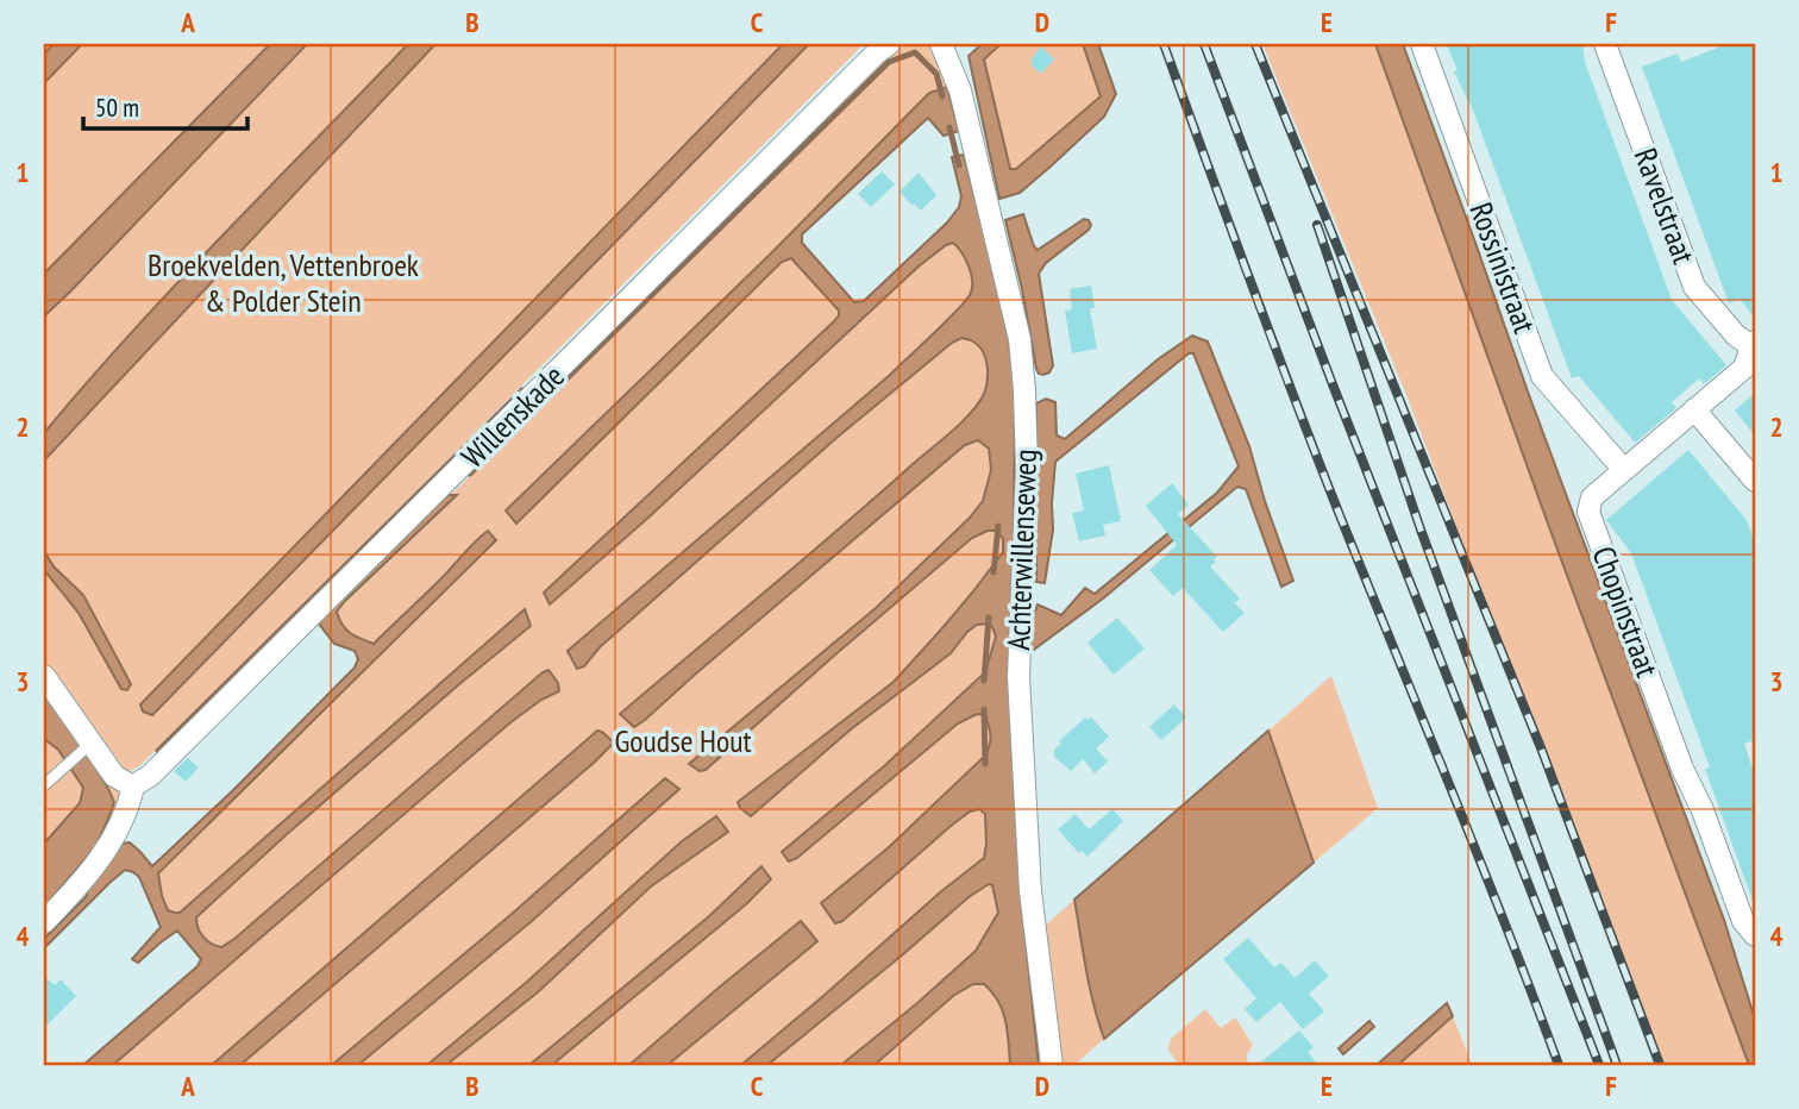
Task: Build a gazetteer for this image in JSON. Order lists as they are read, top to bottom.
{
  "streets": {
    "street": [
      "Ravelstraat",
      "Rossinistraat",
      "Willenskade",
      "Achterwillenseweg",
      "Chopinstraat"
    ]
  },
  "crossings": [
    ["Ravelstraat", "Chopinstraat"],
    ["Rossinistraat", "Chopinstraat"]
  ],
  "parks": ["Broekvelden, Vettenbroek & Polder Stein", "Goudse Hout"],
  "scale_bar": "50 m",
  "grid": {
    "columns": [
      "A",
      "B",
      "C",
      "D",
      "E",
      "F"
    ],
    "rows": [
      "1",
      "2",
      "3",
      "4"
    ]
  }
}
